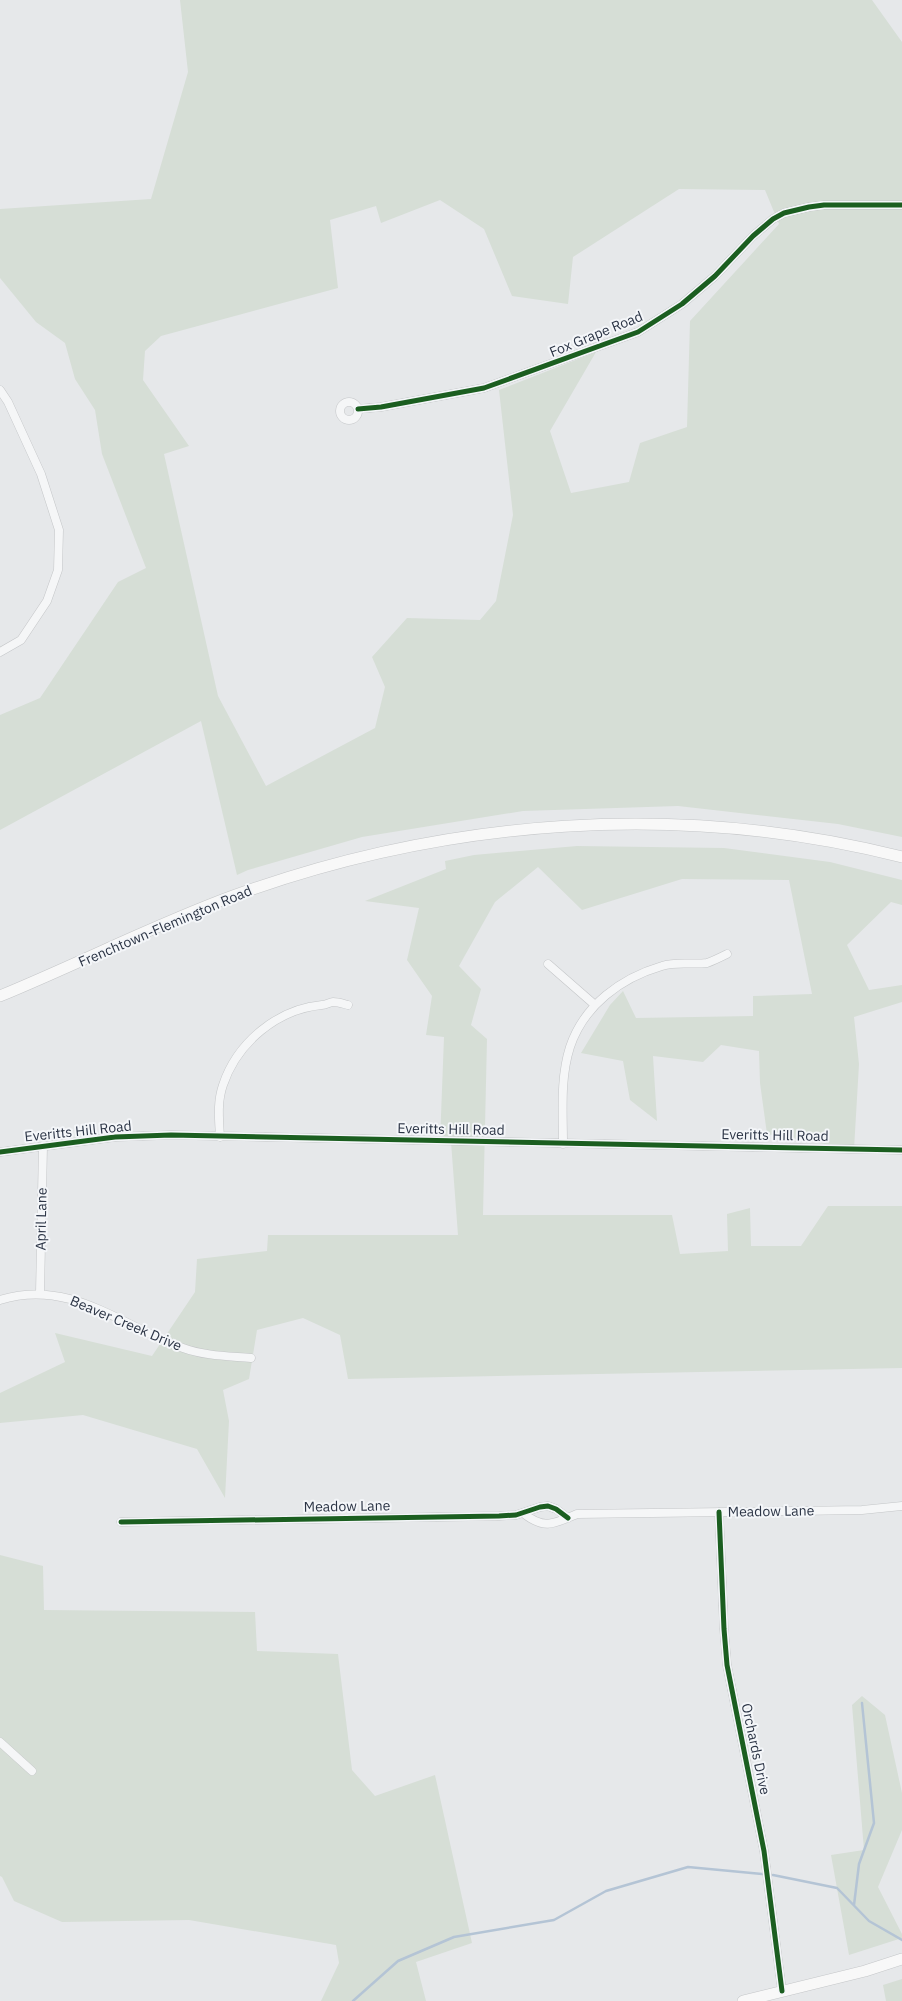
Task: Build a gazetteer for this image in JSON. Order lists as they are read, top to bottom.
{
  "streets": {
    "main road": ["Frenchtown-Flemington Road"],
    "street": [
      "Fox Grape Road",
      "Everitts Hill Road",
      "April Lane",
      "Beaver Creek Drive",
      "Meadow Lane",
      "Orchards Drive"
    ]
  },
  "crossings": [
    ["Everitts Hill Road", "April Lane"],
    ["April Lane", "Beaver Creek Drive"],
    ["Meadow Lane", "Orchards Drive"]
  ]
}
